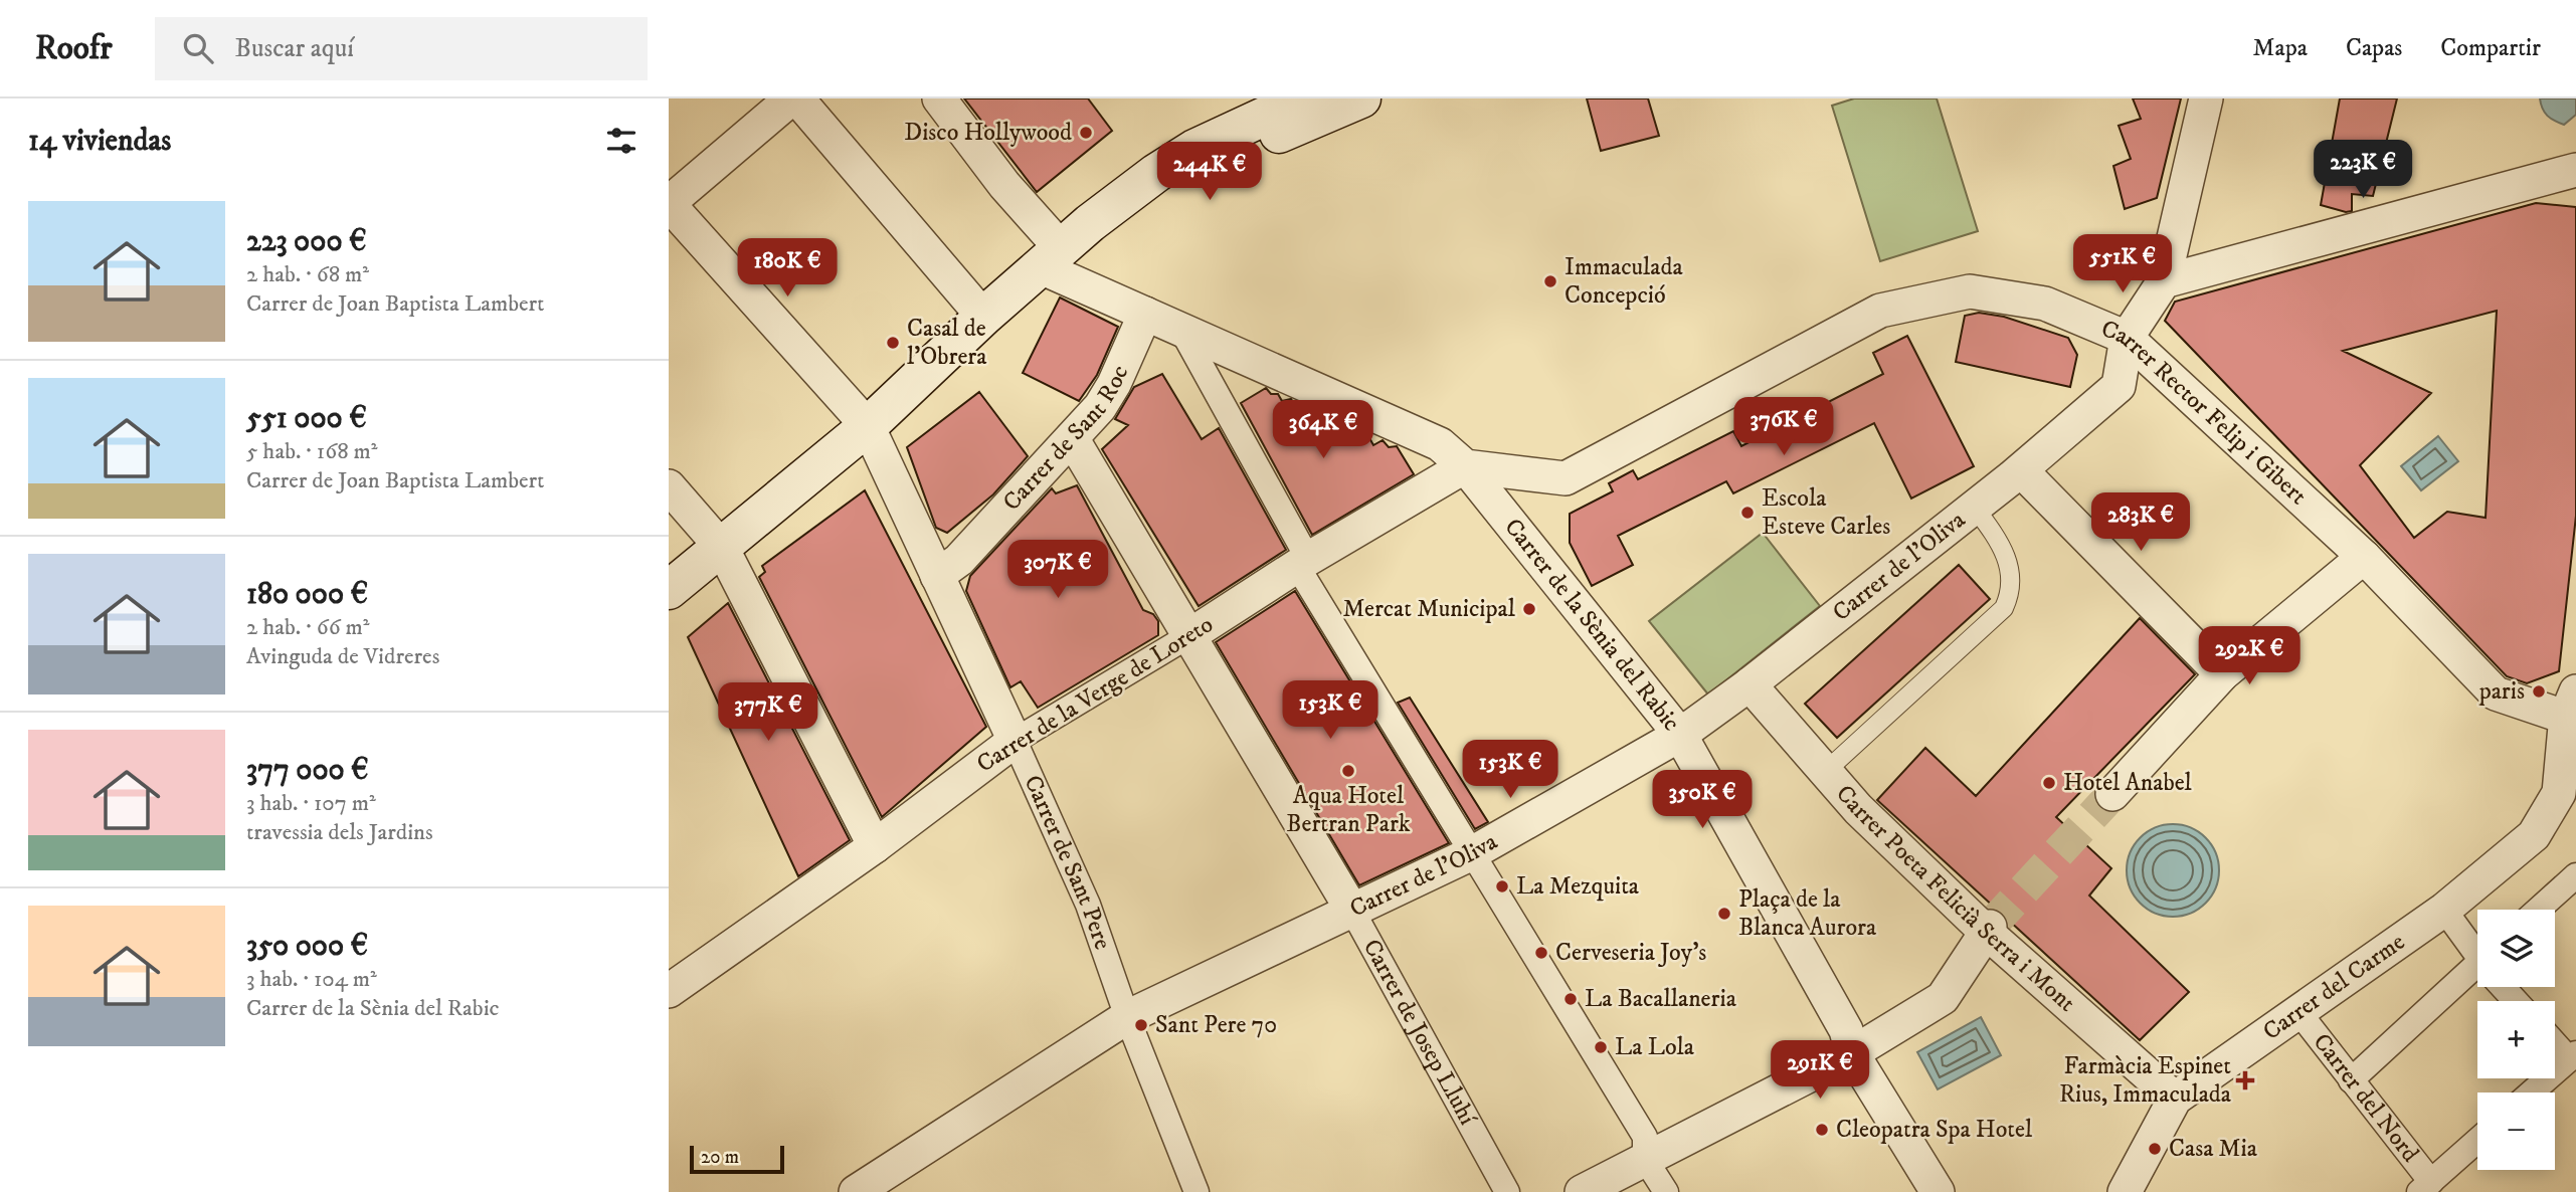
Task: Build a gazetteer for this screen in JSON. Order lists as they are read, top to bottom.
{
  "streets": {
    "street": [
      "Carrer Rector Felip i Gibert",
      "Carrer de Sant Roc",
      "Carrer de l'Oliva",
      "Carrer de la Sènia del Rabic",
      "Carrer de la Verge de Loreto",
      "Carrer de Sant Pere",
      "Carrer Poeta Felicià Serra i Mont",
      "Carrer del Carme",
      "Carrer de Josep Lluhí",
      "Carrer del Nord"
    ]
  },
  "crossings": [
    ["Carrer Rector Felip i Gibert", "Carrer de l'Oliva"],
    ["Carrer Rector Felip i Gibert", "Carrer de la Sènia del Rabic"],
    ["Carrer Rector Felip i Gibert", "Carrer de la Verge de Loreto"],
    ["Carrer Rector Felip i Gibert", "Carrer del Carme"],
    ["Carrer de Sant Roc", "Carrer de Sant Pere"],
    ["Carrer de Sant Roc", "Carrer de Josep Lluhí"],
    ["Carrer de l'Oliva", "Carrer de la Sènia del Rabic"],
    ["Carrer de l'Oliva", "Carrer de Sant Pere"],
    ["Carrer de l'Oliva", "Carrer Poeta Felicià Serra i Mont"],
    ["Carrer de l'Oliva", "Carrer de Josep Lluhí"],
    ["Carrer de la Sènia del Rabic", "Carrer de la Verge de Loreto"],
    ["Carrer de la Verge de Loreto", "Carrer de Sant Pere"],
    ["Carrer de la Verge de Loreto", "Carrer de Josep Lluhí"],
    ["Carrer Poeta Felicià Serra i Mont", "Carrer del Carme"],
    ["Carrer del Carme", "Carrer del Nord"]
  ],
  "places": {
    "other": [
      "Disco Hollywood",
      "Immaculada Concepció",
      "Casal de l'Obrera",
      "Escola Esteve Carles",
      "Mercat Municipal",
      "paris",
      "Aqua Hotel Bertran Park",
      "Hotel Anabel",
      "La Mezquita",
      "Plaça de la Blanca Aurora",
      "Cerveseria Joy's",
      "La Bacallaneria",
      "Sant Pere 70",
      "La Lola",
      "Cleopatra Spa Hotel",
      "Casa Mia"
    ],
    "health": ["Farmàcia Espinet Rius, Immaculada"]
  },
  "scale_bar": "20 m",
  "page": {
    "header": "Roofr",
    "search": "Buscar aquí",
    "nav": ["Mapa", "Capas", "Compartir"],
    "heading": "14 viviendas",
    "price": [
      "223K €",
      "244K €",
      "551K €",
      "180K €",
      "376K €",
      "364K €",
      "283K €",
      "307K €",
      "292K €",
      "153K €",
      "377K €",
      "153K €",
      "350K €",
      "291K €"
    ],
    "list": [
      {
        "name": "223 000 €",
        "note": "2 hab. · 68 m² · Carrer de Joan Baptista Lambert"
      },
      {
        "name": "551 000 €",
        "note": "5 hab. · 168 m² · Carrer de Joan Baptista Lambert"
      },
      {
        "name": "180 000 €",
        "note": "2 hab. · 66 m² · Avinguda de Vidreres"
      },
      {
        "name": "377 000 €",
        "note": "3 hab. · 107 m² · travessia dels Jardins"
      },
      {
        "name": "350 000 €",
        "note": "3 hab. · 104 m² · Carrer de la Sènia del Rabic"
      }
    ],
    "map_buttons": ["+", "−"],
    "scale": "20 m"
  }
}
